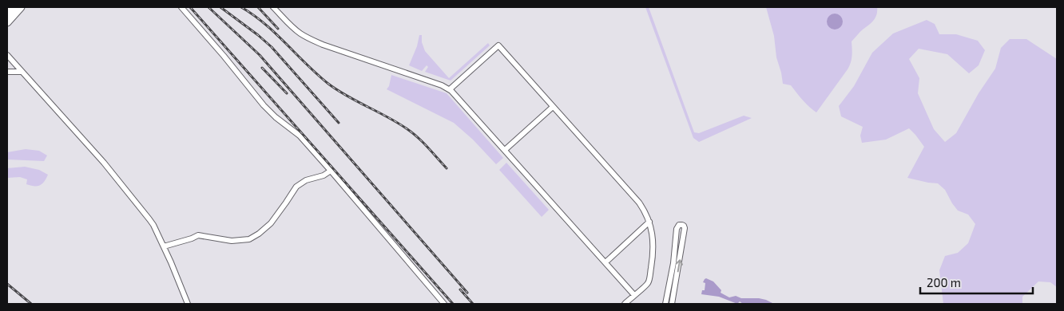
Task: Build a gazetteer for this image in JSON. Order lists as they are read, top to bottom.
{
  "scale_bar": "200 m"
}
